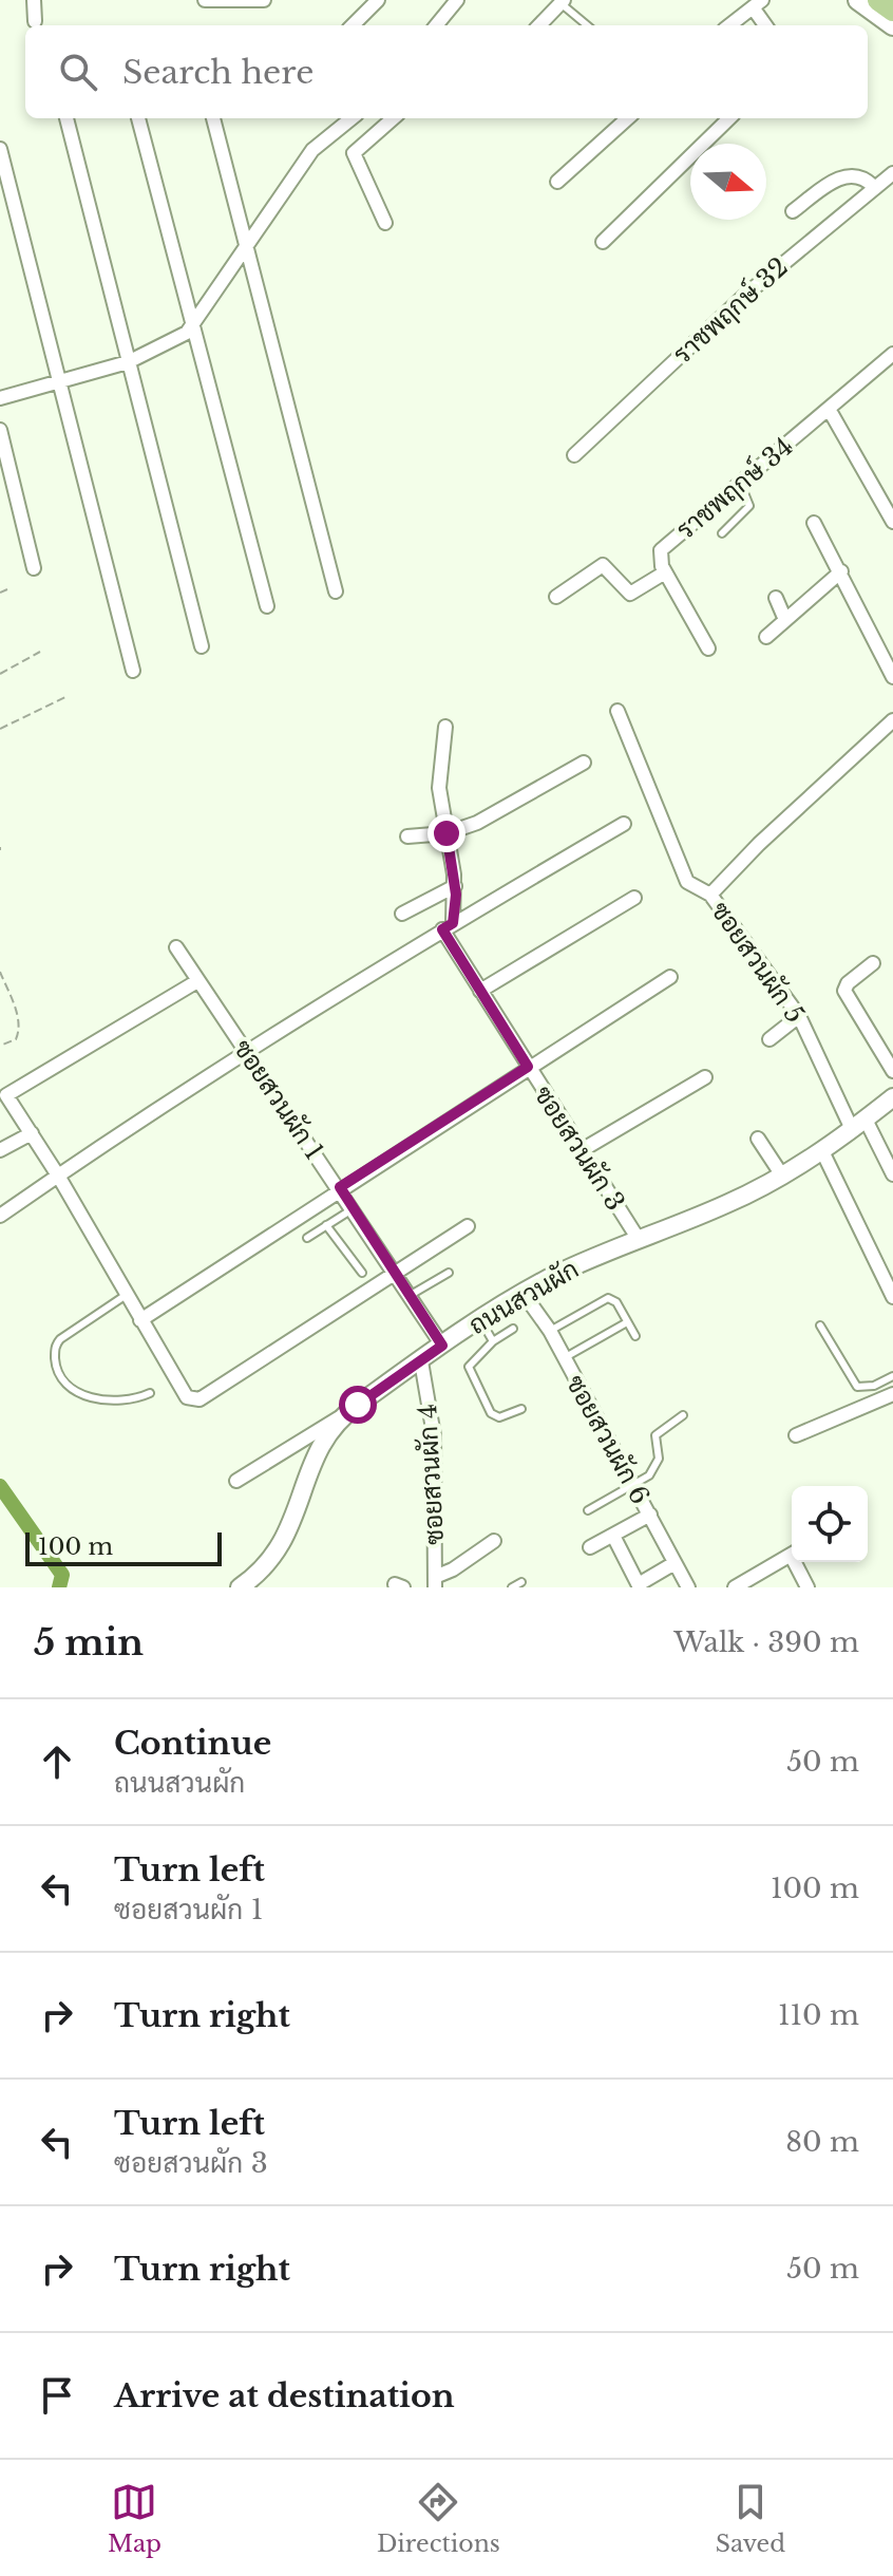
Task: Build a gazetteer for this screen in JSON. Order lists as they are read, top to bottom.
{
  "streets": {
    "street": [
      "ราชพฤกษ์ 32",
      "ราชพฤกษ์ 34",
      "ซอยสวนผัก 5",
      "ซอยสวนผัก 1",
      "ซอยสวนผัก 3",
      "ถนนสวนผัก",
      "ซอยสวนผัก 6",
      "ซอยสวนผัก 4"
    ]
  },
  "crossings": [
    ["ซอยสวนผัก 5", "ถนนสวนผัก"],
    ["ซอยสวนผัก 1", "ถนนสวนผัก"],
    ["ซอยสวนผัก 3", "ถนนสวนผัก"],
    ["ถนนสวนผัก", "ซอยสวนผัก 6"],
    ["ถนนสวนผัก", "ซอยสวนผัก 4"]
  ],
  "scale_bar": "100 m",
  "north": "right",
  "page": {
    "search": "Search here",
    "scale": "100 m",
    "heading": ["5 min", "Walk · 390 m"],
    "list": [
      ["Continue", "ถนนสวนผัก", "50 m"],
      ["Turn left", "ซอยสวนผัก 1", "100 m"],
      ["Turn right", "110 m"],
      ["Turn left", "ซอยสวนผัก 3", "80 m"],
      ["Turn right", "50 m"],
      "Arrive at destination"
    ],
    "nav": ["Map", "Directions", "Saved"]
  }
}
